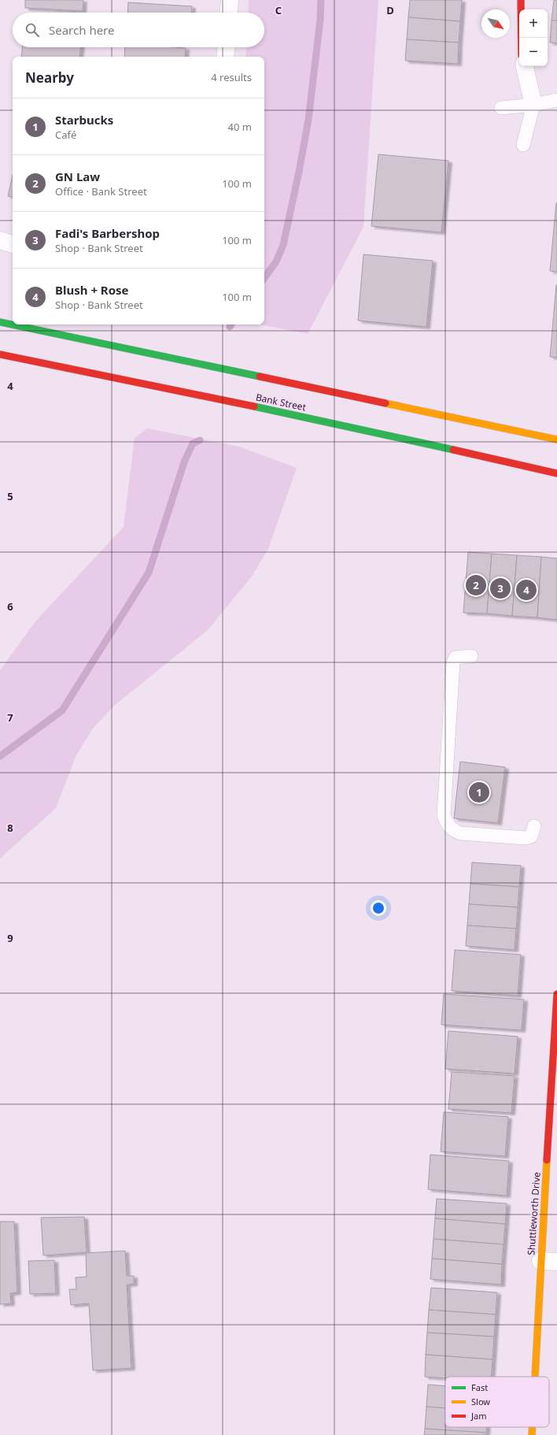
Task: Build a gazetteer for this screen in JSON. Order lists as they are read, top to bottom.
{
  "streets": {
    "main road": ["Bank Street", "Shuttleworth Drive"]
  },
  "legend": ["Fast", "Slow", "Jam"],
  "north": "bottom right",
  "page": {
    "map_buttons": ["+", "−"],
    "search": "Search here",
    "heading": ["Nearby", "4 results"],
    "list": [
      {
        "mark": "1",
        "name": "Starbucks",
        "note": "Café",
        "value": "40 m"
      },
      {
        "mark": "2",
        "name": "GN Law",
        "note": "Office · Bank Street",
        "value": "100 m"
      },
      {
        "mark": "3",
        "name": "Fadi's Barbershop",
        "note": "Shop · Bank Street",
        "value": "100 m"
      },
      {
        "mark": "4",
        "name": "Blush + Rose",
        "note": "Shop · Bank Street",
        "value": "100 m"
      }
    ],
    "pins": [
      "2",
      "3",
      "4",
      "1"
    ]
  },
  "grid": {
    "columns": ["C", "D"],
    "rows": [
      "4",
      "5",
      "6",
      "7",
      "8",
      "9"
    ]
  }
}
